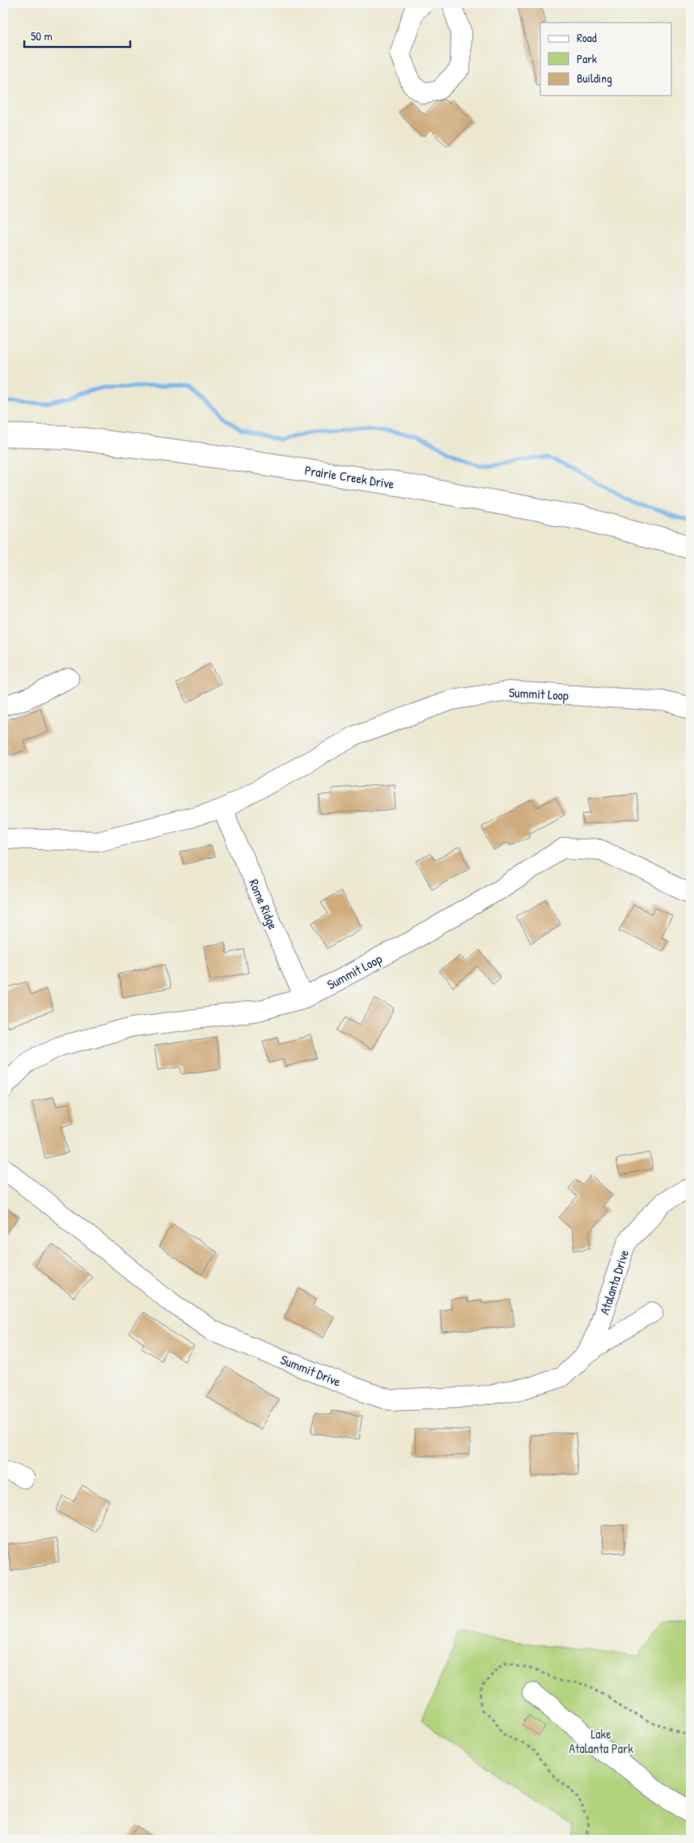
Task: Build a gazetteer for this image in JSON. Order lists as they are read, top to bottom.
{
  "streets": {
    "main road": ["Prairie Creek Drive"],
    "street": [
      "Summit Loop",
      "Rome Ridge",
      "Atalanta Drive",
      "Summit Drive"
    ]
  },
  "crossings": [
    ["Summit Loop", "Rome Ridge"],
    ["Atalanta Drive", "Summit Drive"]
  ],
  "parks": ["Lake Atalanta Park"],
  "legend": ["Road", "Park", "Building"],
  "scale_bar": "50 m"
}
